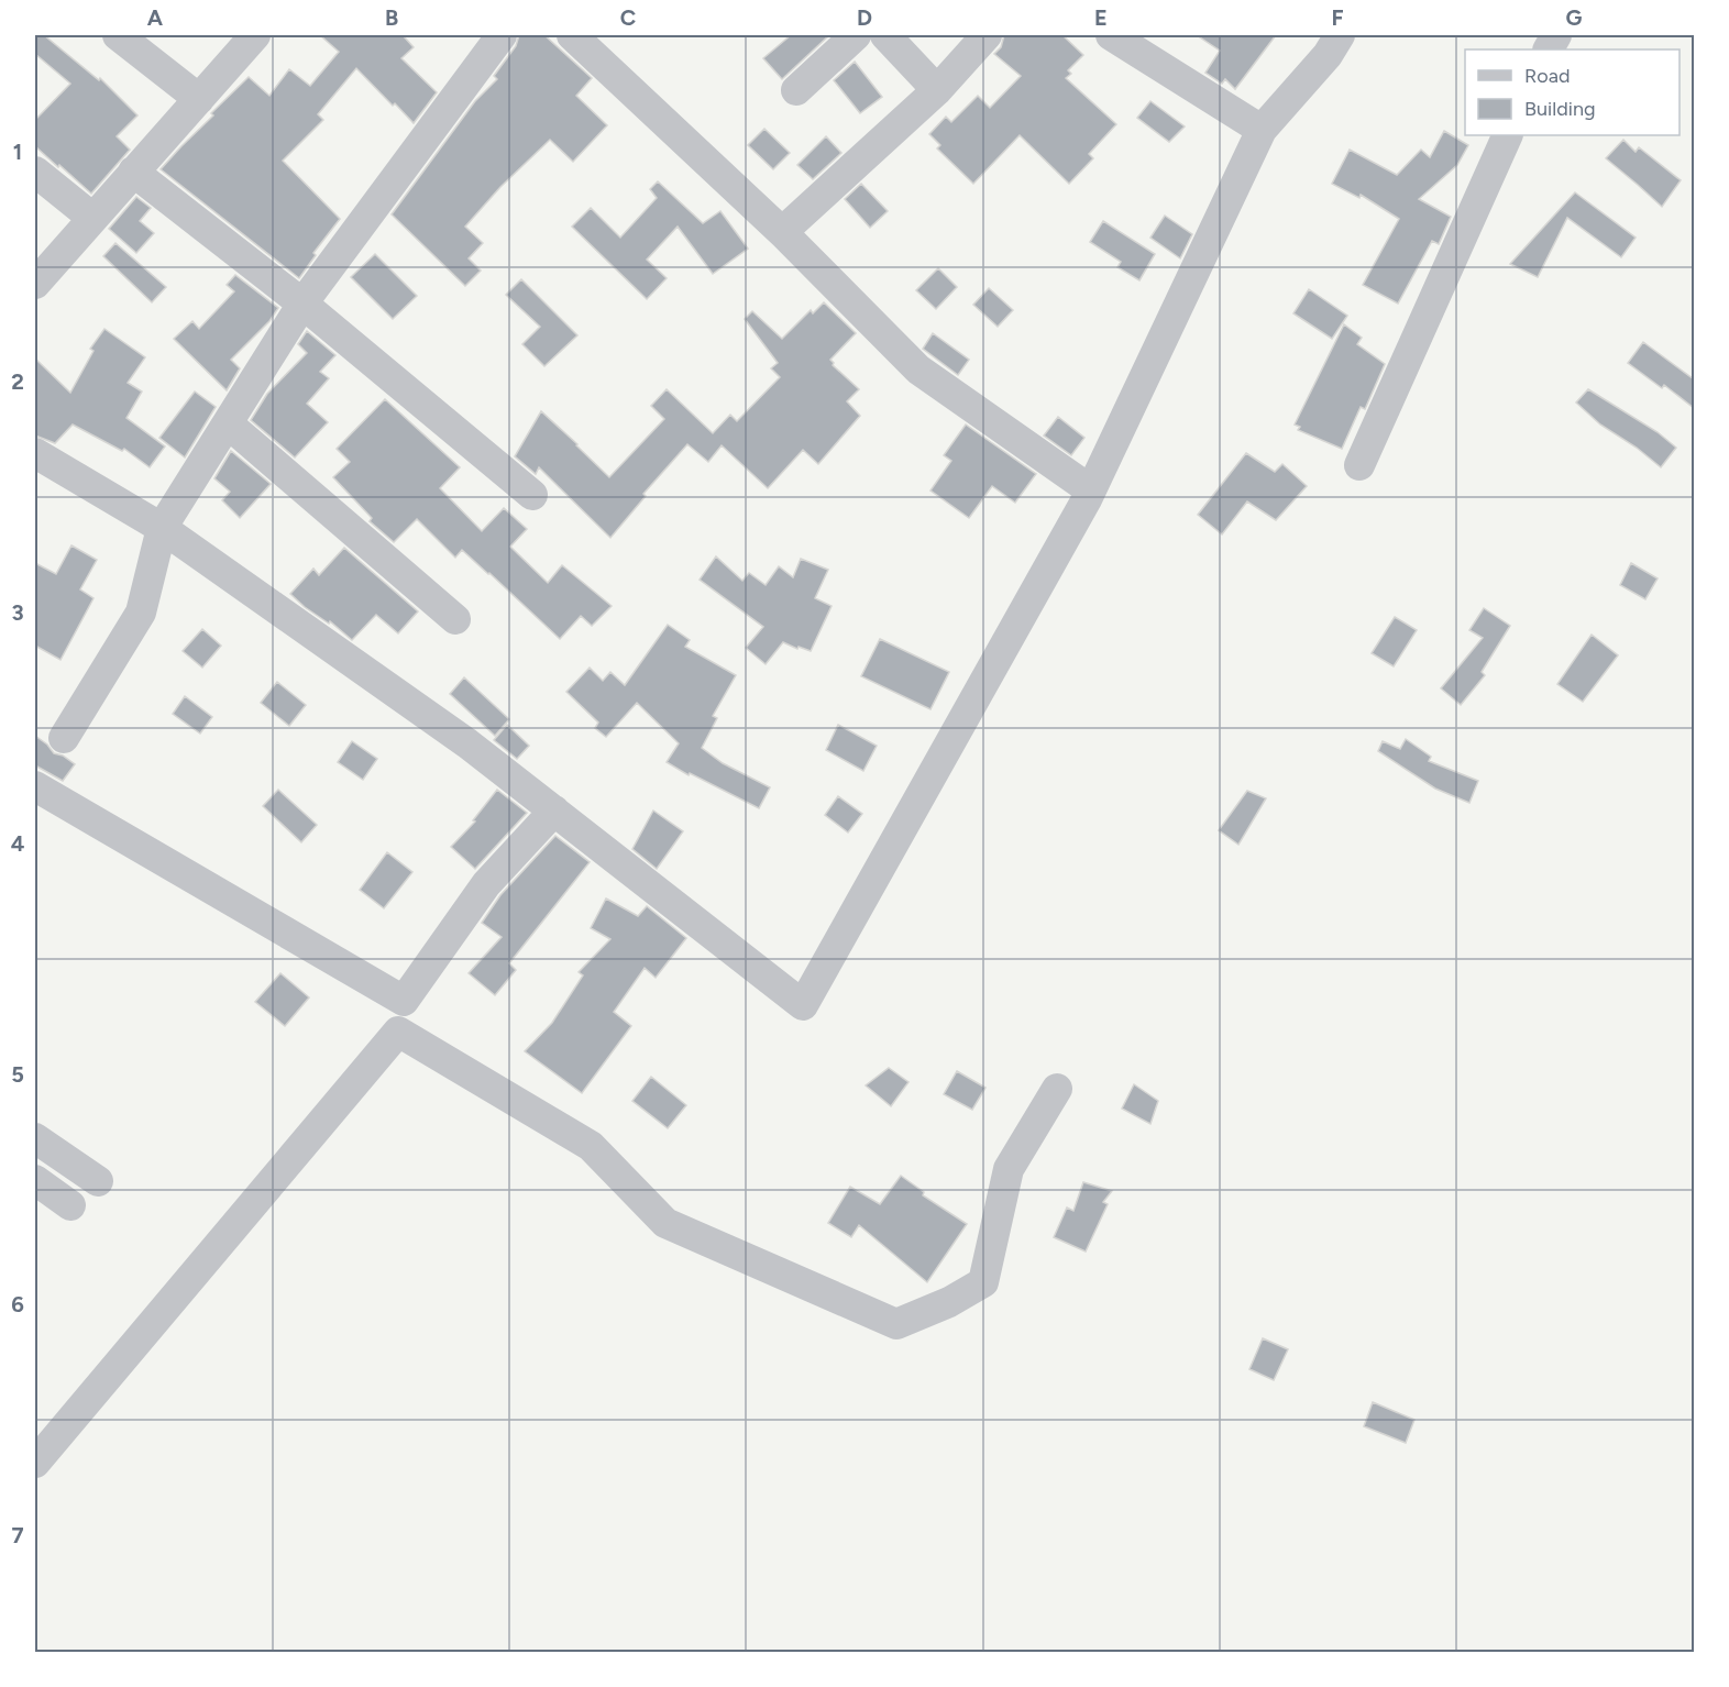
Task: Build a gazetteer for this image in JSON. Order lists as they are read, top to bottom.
{
  "legend": ["Road", "Building"],
  "grid": {
    "columns": [
      "A",
      "B",
      "C",
      "D",
      "E",
      "F",
      "G"
    ],
    "rows": [
      "1",
      "2",
      "3",
      "4",
      "5",
      "6",
      "7"
    ]
  }
}
